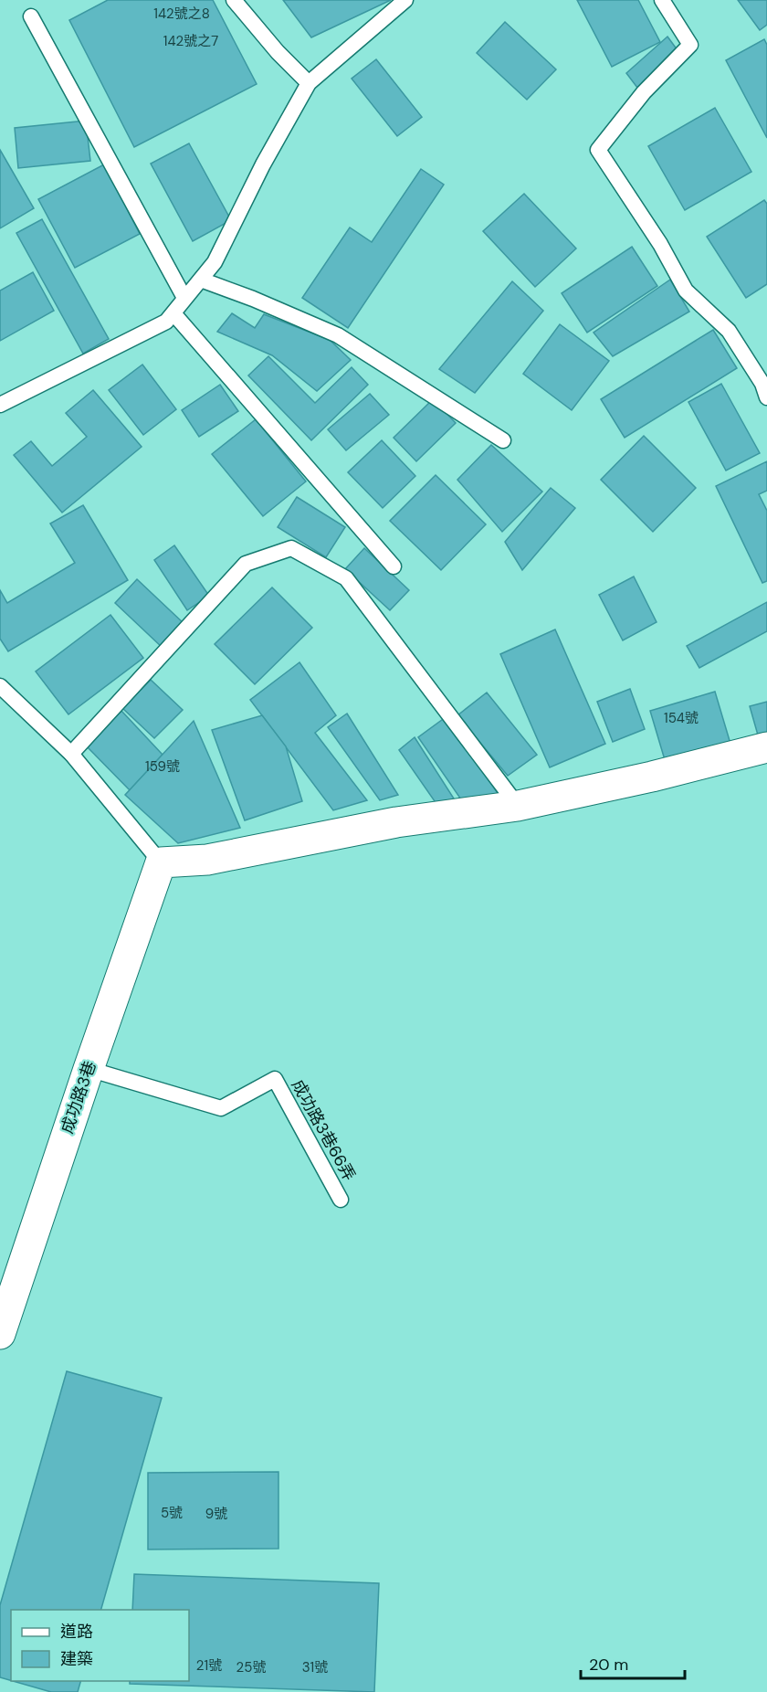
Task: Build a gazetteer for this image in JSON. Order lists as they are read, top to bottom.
{
  "streets": {
    "street": ["成功路3巷"],
    "lane": ["成功路3巷66弄"]
  },
  "crossings": [
    ["成功路3巷", "成功路3巷66弄"]
  ],
  "house_numbers": [
    "142號之8",
    "142號之7",
    "154號",
    "159號",
    "5號",
    "9號",
    "21號",
    "25號",
    "31號"
  ],
  "legend": ["道路", "建築"],
  "scale_bar": "20 m"
}
